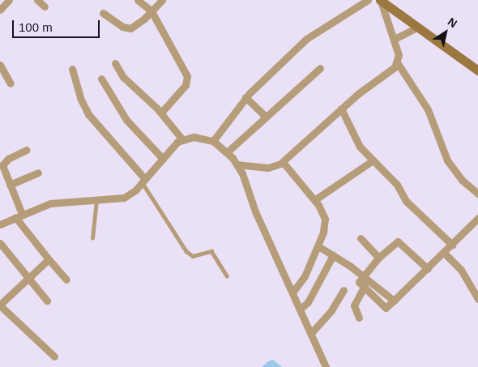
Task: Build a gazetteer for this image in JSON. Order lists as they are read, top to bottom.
{
  "scale_bar": "100 m",
  "north": "top right"
}
